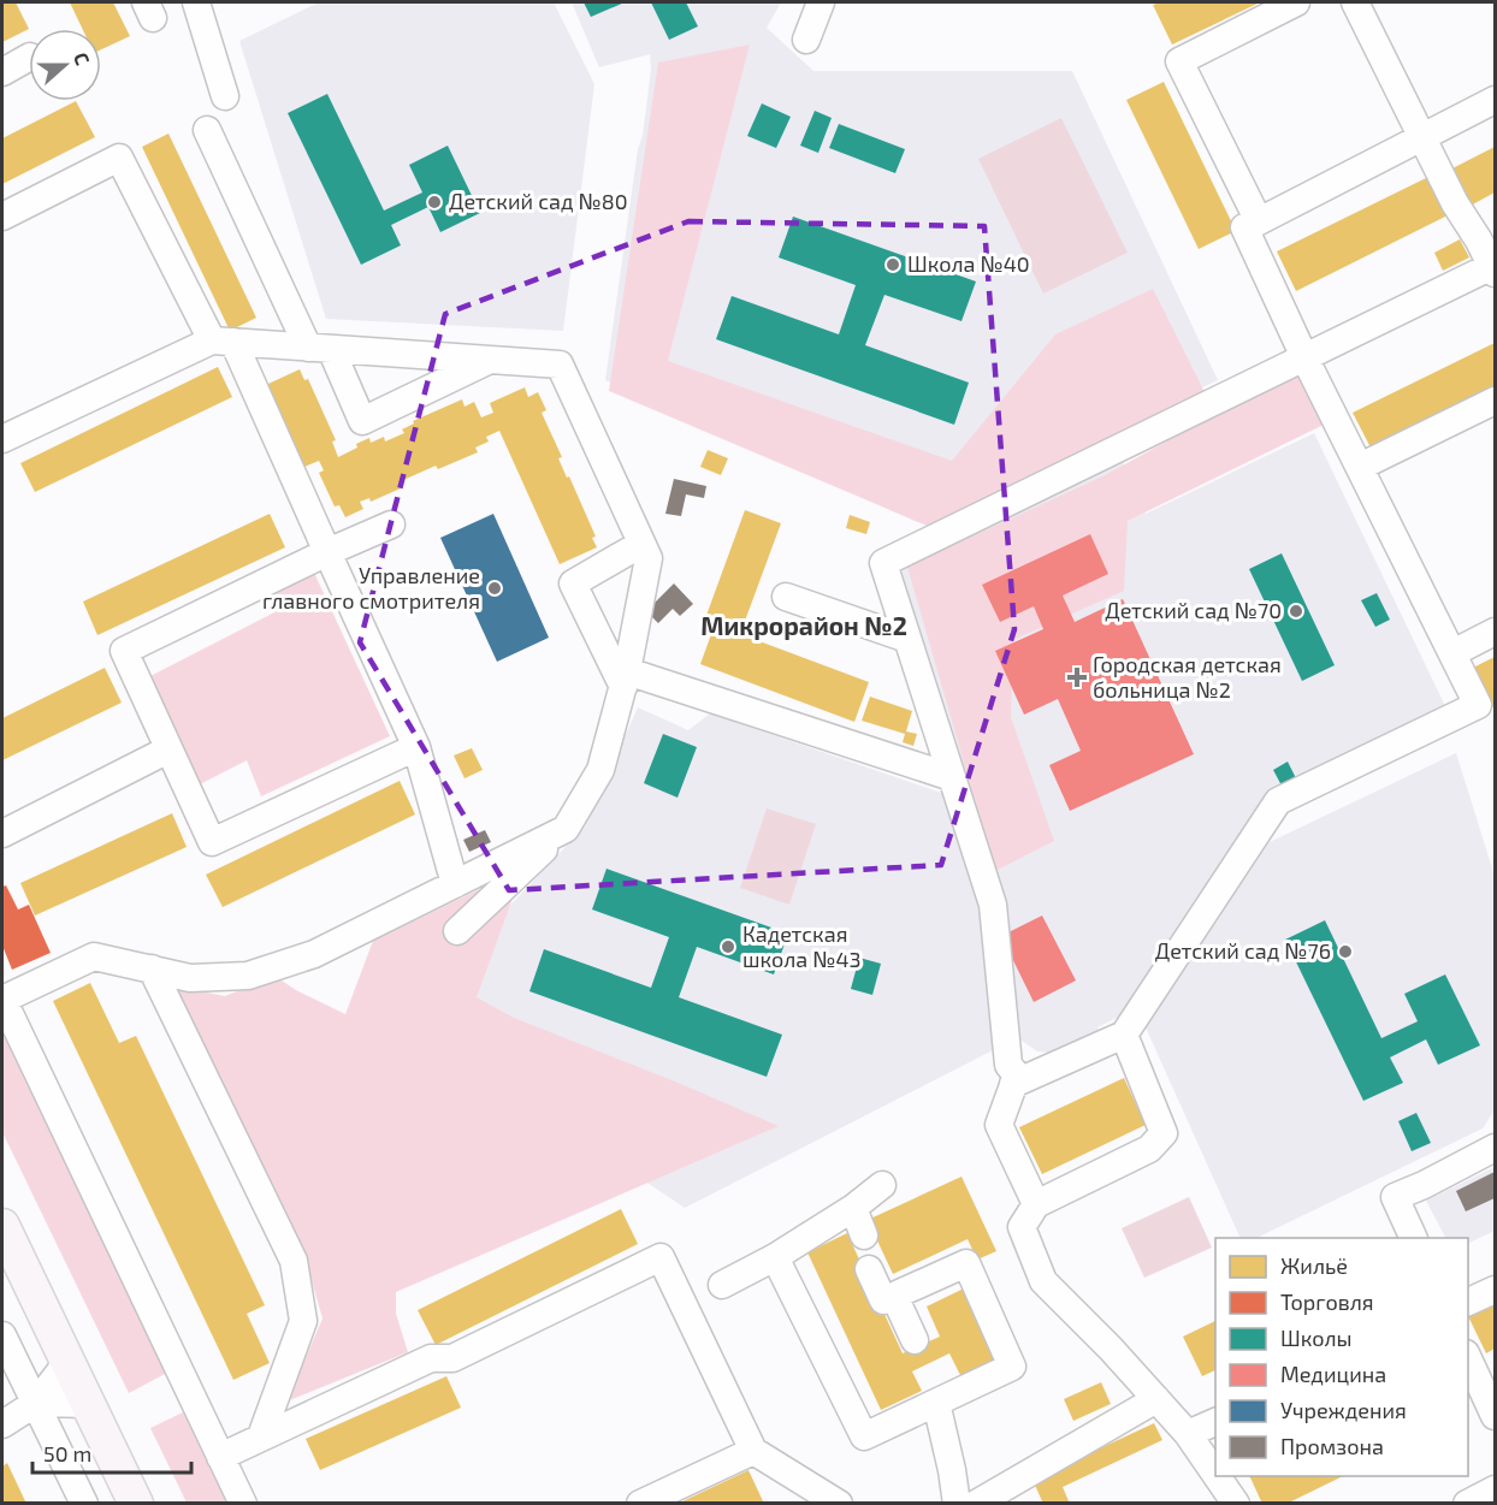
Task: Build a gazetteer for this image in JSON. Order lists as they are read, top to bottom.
{
  "districts": ["Микрорайон №2"],
  "places": {
    "other": [
      "Детский сад №80",
      "Школа №40",
      "Управление главного смотрителя",
      "Детский сад №70",
      "Кадетская школа №43",
      "Детский сад №76"
    ],
    "health": ["Городская детская больница №2"]
  },
  "legend": [
    "Жильё",
    "Торговля",
    "Школы",
    "Медицина",
    "Учреждения",
    "Промзона"
  ],
  "scale_bar": "50 m",
  "north": "right"
}
